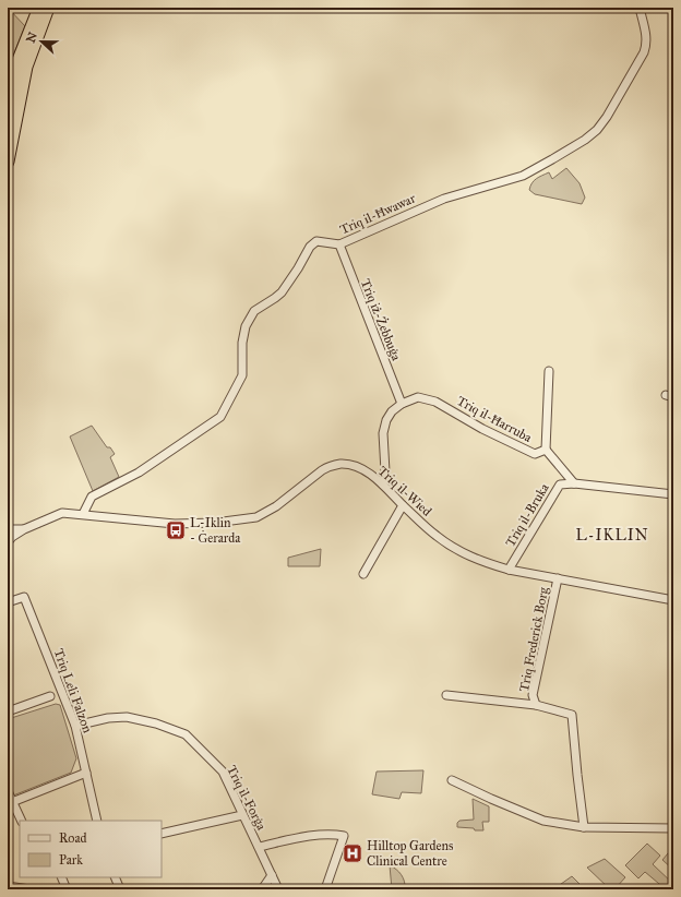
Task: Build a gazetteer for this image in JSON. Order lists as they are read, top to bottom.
{
  "streets": {
    "street": [
      "Triq il-Ħwawar",
      "Triq iż-Żebbuġa",
      "Triq il-Ħarruba",
      "Triq il-Wied",
      "Triq il-Bruka",
      "Triq Frederick Borg",
      "Triq Leli Falzon",
      "Triq il-Forġa"
    ]
  },
  "crossings": [
    ["Triq il-Ħwawar", "Triq iż-Żebbuġa"],
    ["Triq il-Ħwawar", "Triq il-Wied"],
    ["Triq iż-Żebbuġa", "Triq il-Ħarruba"],
    ["Triq il-Ħarruba", "Triq il-Bruka"],
    ["Triq il-Wied", "Triq il-Bruka"],
    ["Triq il-Wied", "Triq Frederick Borg"],
    ["Triq Leli Falzon", "Triq il-Forġa"]
  ],
  "districts": ["L-IKLIN"],
  "places": {
    "bus stop": ["L-Iklin - Ġerarda"],
    "hospital": ["Hilltop Gardens Clinical Centre"]
  },
  "legend": ["Road", "Park"],
  "north": "left"
}
